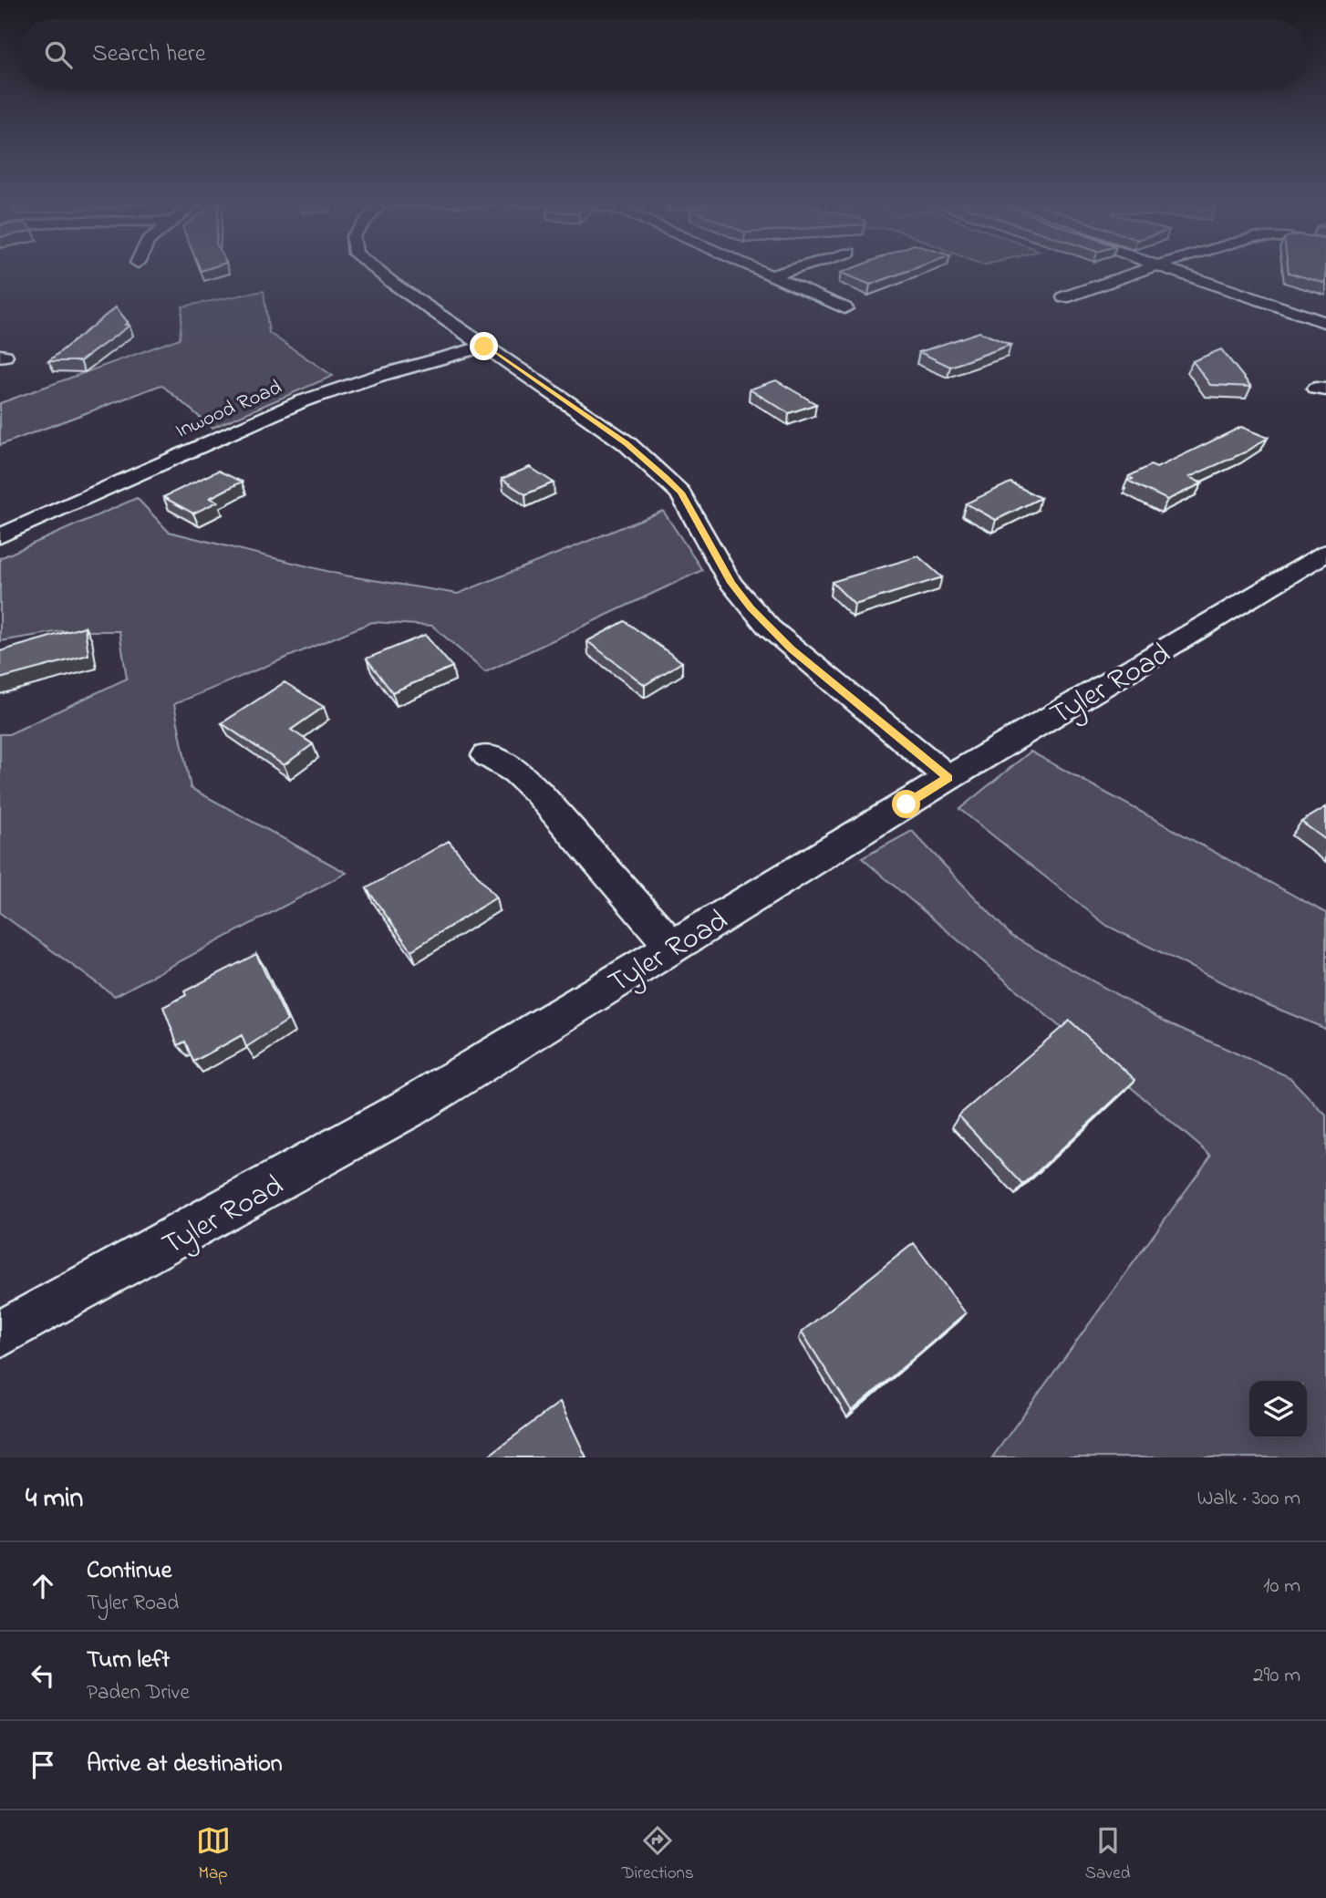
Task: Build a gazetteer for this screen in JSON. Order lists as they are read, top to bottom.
{
  "streets": {
    "street": ["Inwood Road", "Tyler Road"]
  },
  "page": {
    "search": "Search here",
    "heading": ["4 min", "Walk · 300 m"],
    "list": [
      ["Continue", "Tyler Road", "10 m"],
      ["Turn left", "Paden Drive", "290 m"],
      "Arrive at destination"
    ],
    "nav": ["Map", "Directions", "Saved"]
  }
}
